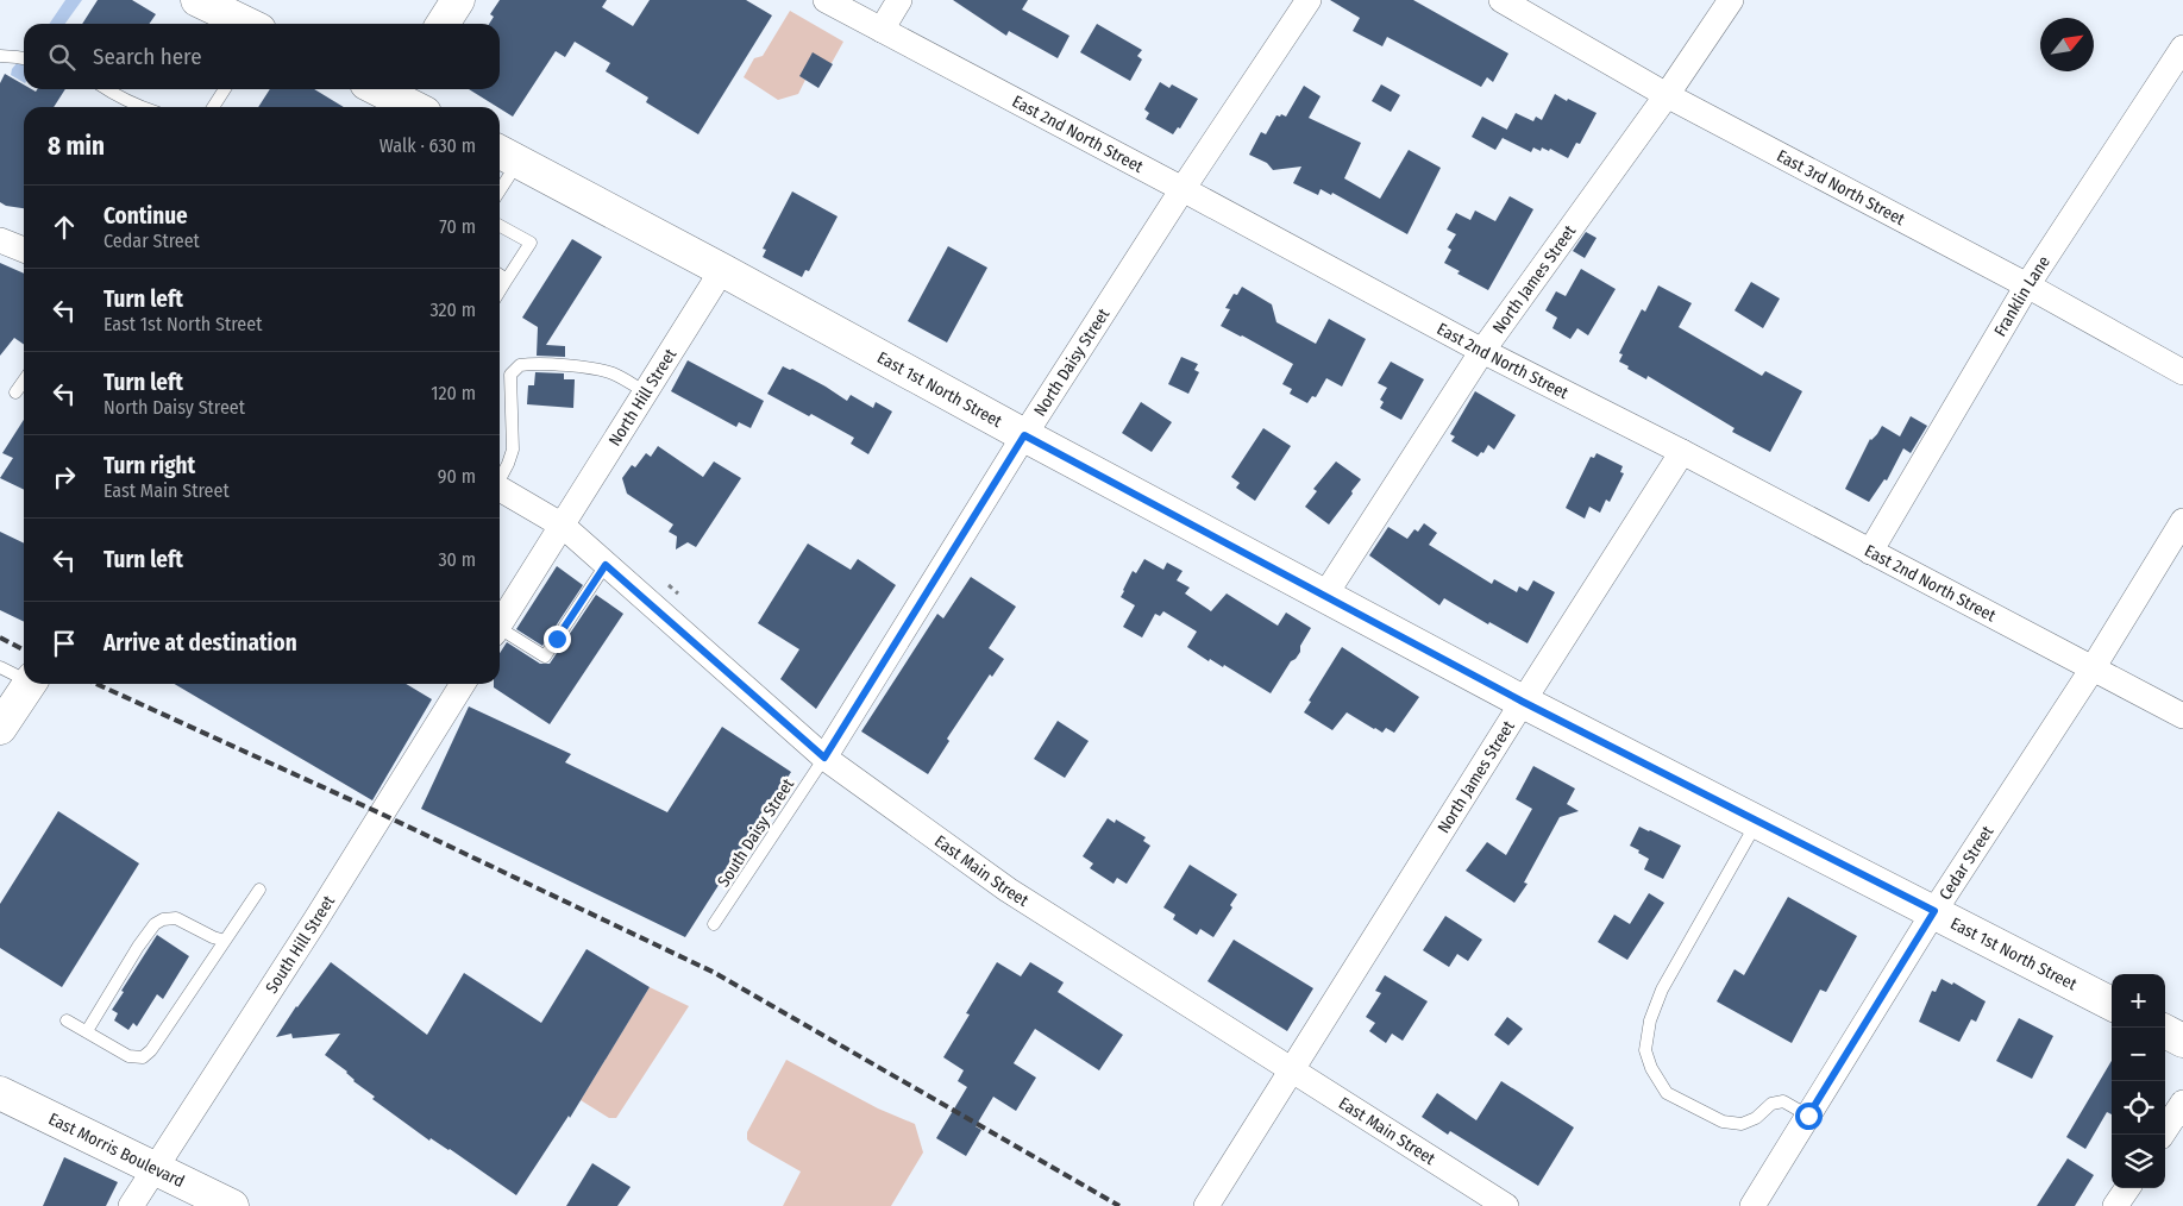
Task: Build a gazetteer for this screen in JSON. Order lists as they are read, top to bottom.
{
  "streets": {
    "main road": ["East 1st North Street", "East Morris Boulevard"],
    "street": [
      "East 2nd North Street",
      "East 3rd North Street",
      "North James Street",
      "Franklin Lane",
      "North Daisy Street",
      "North Hill Street",
      "Cedar Street",
      "East Main Street",
      "South Hill Street"
    ],
    "lane": ["South Daisy Street"]
  },
  "crossings": [
    ["East 2nd North Street", "North James Street"],
    ["East 2nd North Street", "Franklin Lane"],
    ["East 2nd North Street", "North Daisy Street"],
    ["East 2nd North Street", "Cedar Street"],
    ["East 3rd North Street", "North James Street"],
    ["East 3rd North Street", "Franklin Lane"],
    ["North James Street", "East 1st North Street"],
    ["North James Street", "East Main Street"],
    ["North Daisy Street", "East 1st North Street"],
    ["North Daisy Street", "South Daisy Street"],
    ["North Daisy Street", "East Main Street"],
    ["East 1st North Street", "North Hill Street"],
    ["East 1st North Street", "Cedar Street"],
    ["North Hill Street", "East Main Street"],
    ["South Daisy Street", "East Main Street"],
    ["South Hill Street", "East Morris Boulevard"]
  ],
  "north": "top right",
  "page": {
    "search": "Search here",
    "heading": ["8 min", "Walk · 630 m"],
    "list": [
      ["Continue", "Cedar Street", "70 m"],
      ["Turn left", "East 1st North Street", "320 m"],
      ["Turn left", "North Daisy Street", "120 m"],
      ["Turn right", "East Main Street", "90 m"],
      ["Turn left", "30 m"],
      "Arrive at destination"
    ],
    "map_buttons": ["+", "−"]
  }
}
